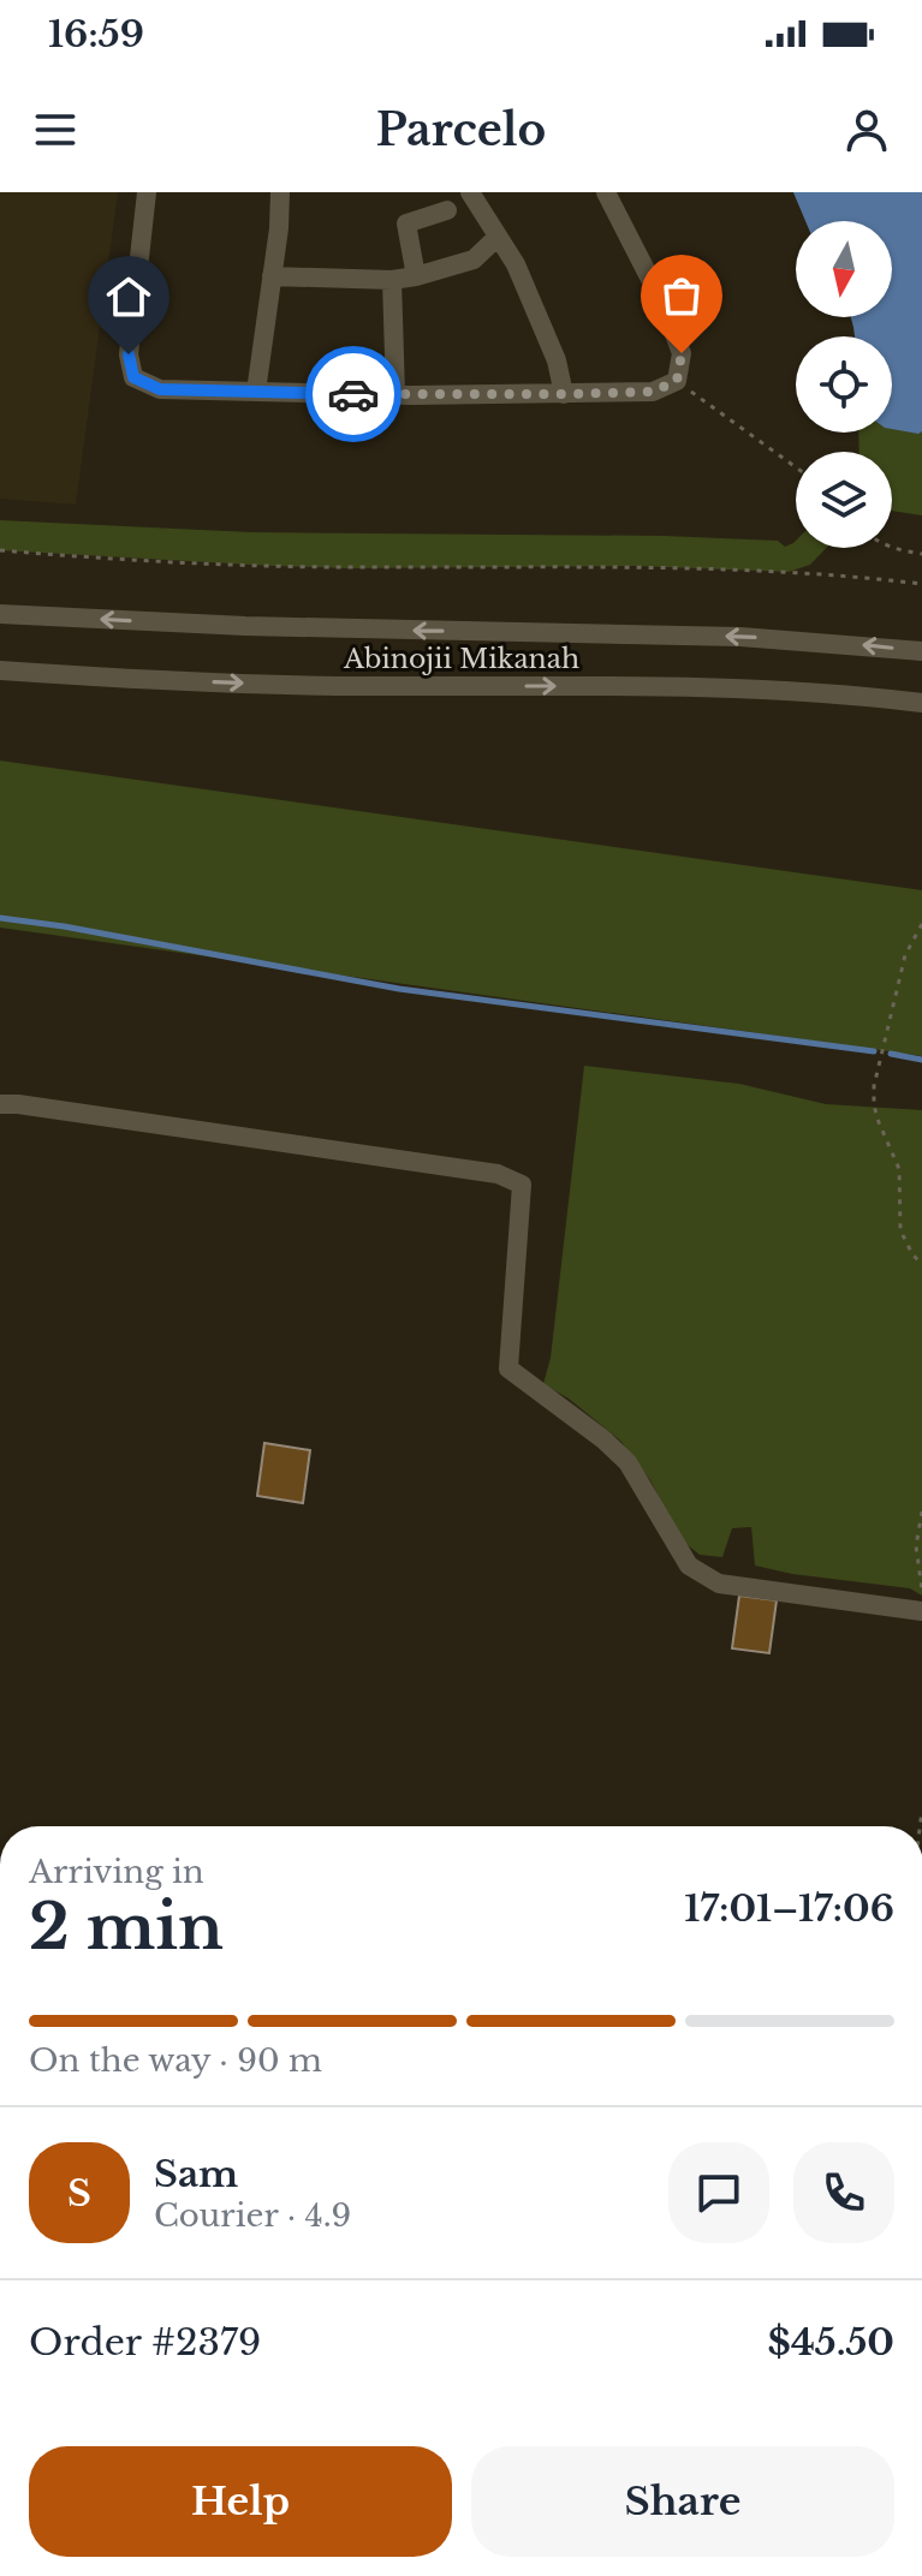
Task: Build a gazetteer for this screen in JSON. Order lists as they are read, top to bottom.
{
  "streets": {
    "street": ["Abinojii Mikanah"]
  },
  "north": "bottom",
  "page": {
    "status": "16:59",
    "header": "Parcelo",
    "heading": ["2 min", "Arriving in", "17:01–17:06"],
    "panel": [
      "Sam",
      "Courier · 4.9",
      "Order #2379",
      "$45.50"
    ],
    "bar": "On the way · 90 m",
    "round": "S",
    "buttons": ["Help", "Share"]
  }
}
